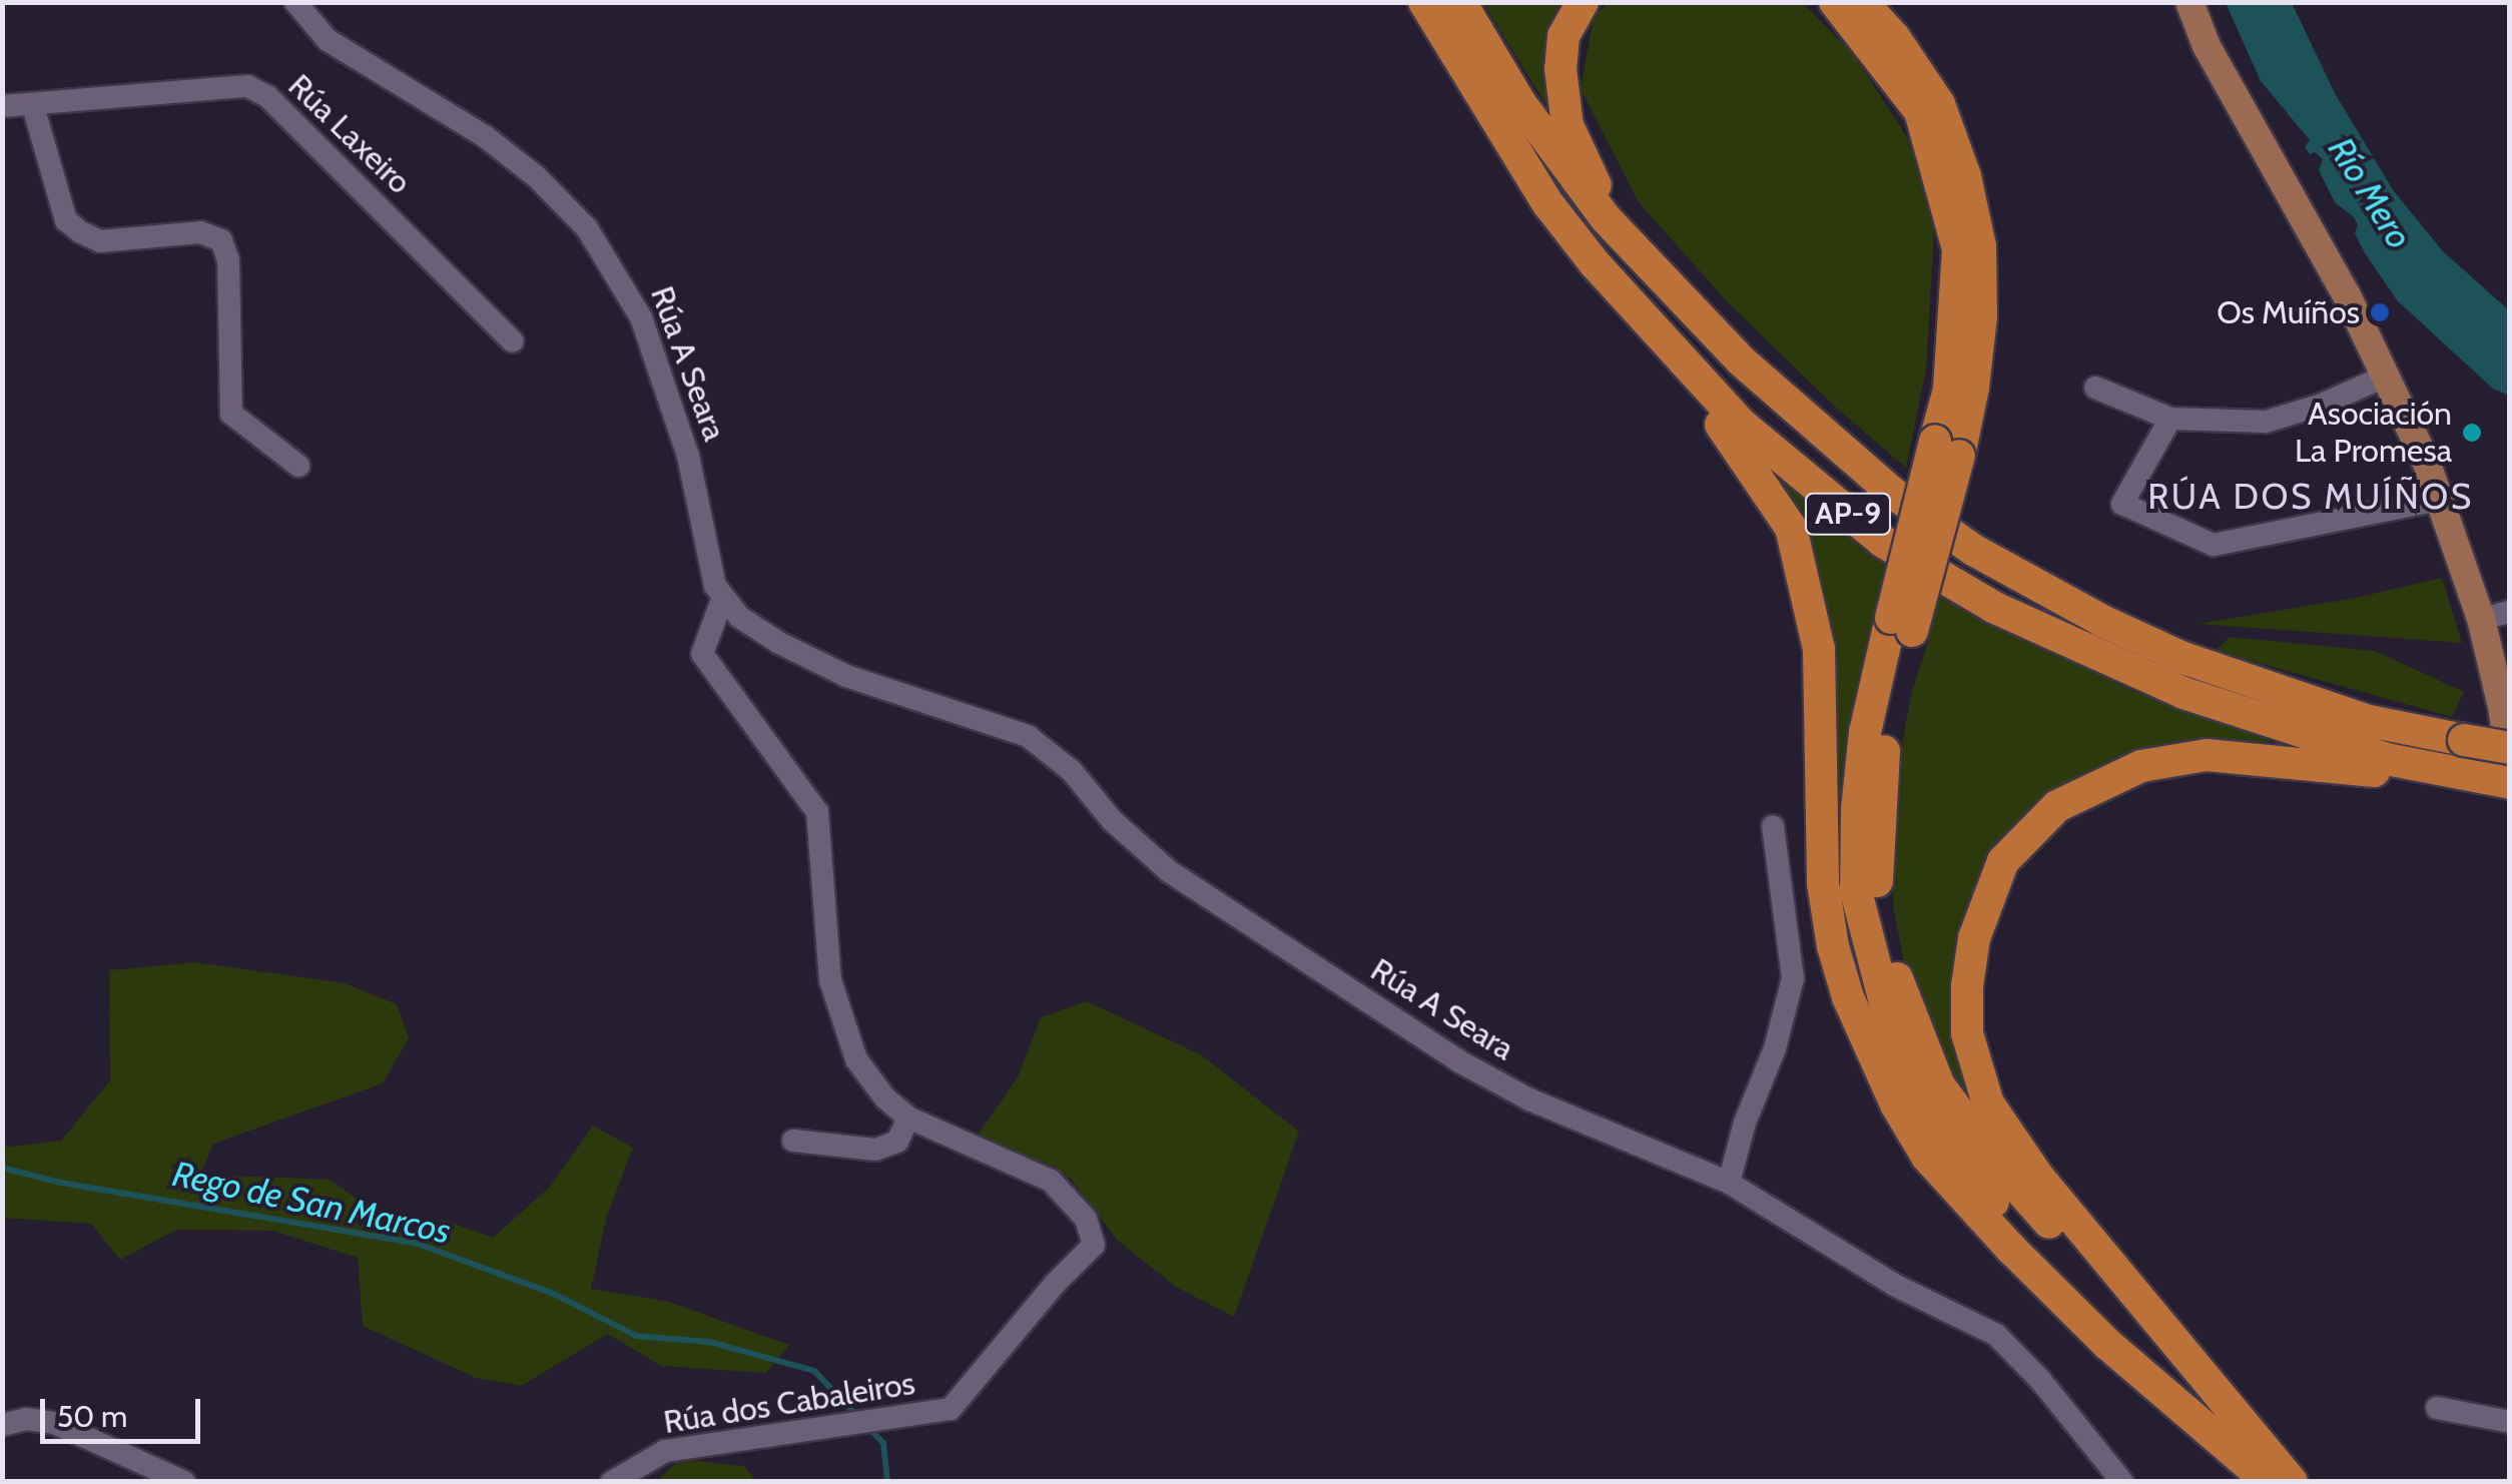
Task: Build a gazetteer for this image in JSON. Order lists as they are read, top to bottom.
{
  "streets": {
    "highway": ["AP-9"],
    "street": ["Rúa Laxeiro", "Rúa A Seara", "Rúa dos Cabaleiros"]
  },
  "districts": ["RÚA DOS MUÍÑOS"],
  "water": ["Río Mero", "Rego de San Marcos"],
  "places": ["Os Muíños", "Asociación La Promesa"],
  "scale_bar": "50 m"
}
